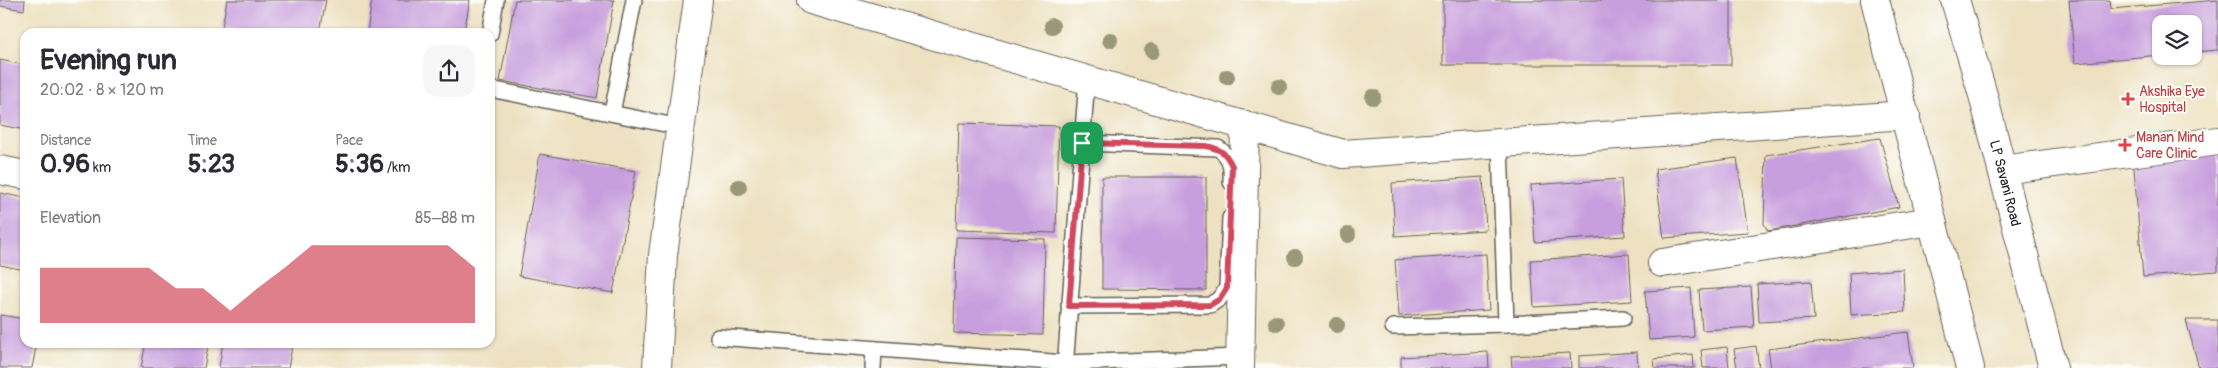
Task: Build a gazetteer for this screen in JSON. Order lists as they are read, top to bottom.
{
  "streets": {
    "street": ["LP Savani Road"]
  },
  "places": {
    "health": ["Akshika Eye Hospital", "Manan Mind Care Clinic"]
  },
  "page": {
    "heading": ["Evening run", "20:02 · 8 × 120 m"],
    "stats": [
      ["Distance", "0.96 km"],
      ["Time", "5:23"],
      ["Pace", "5:36 /km"]
    ],
    "chart": ["Elevation", "85–88 m"]
  }
}
